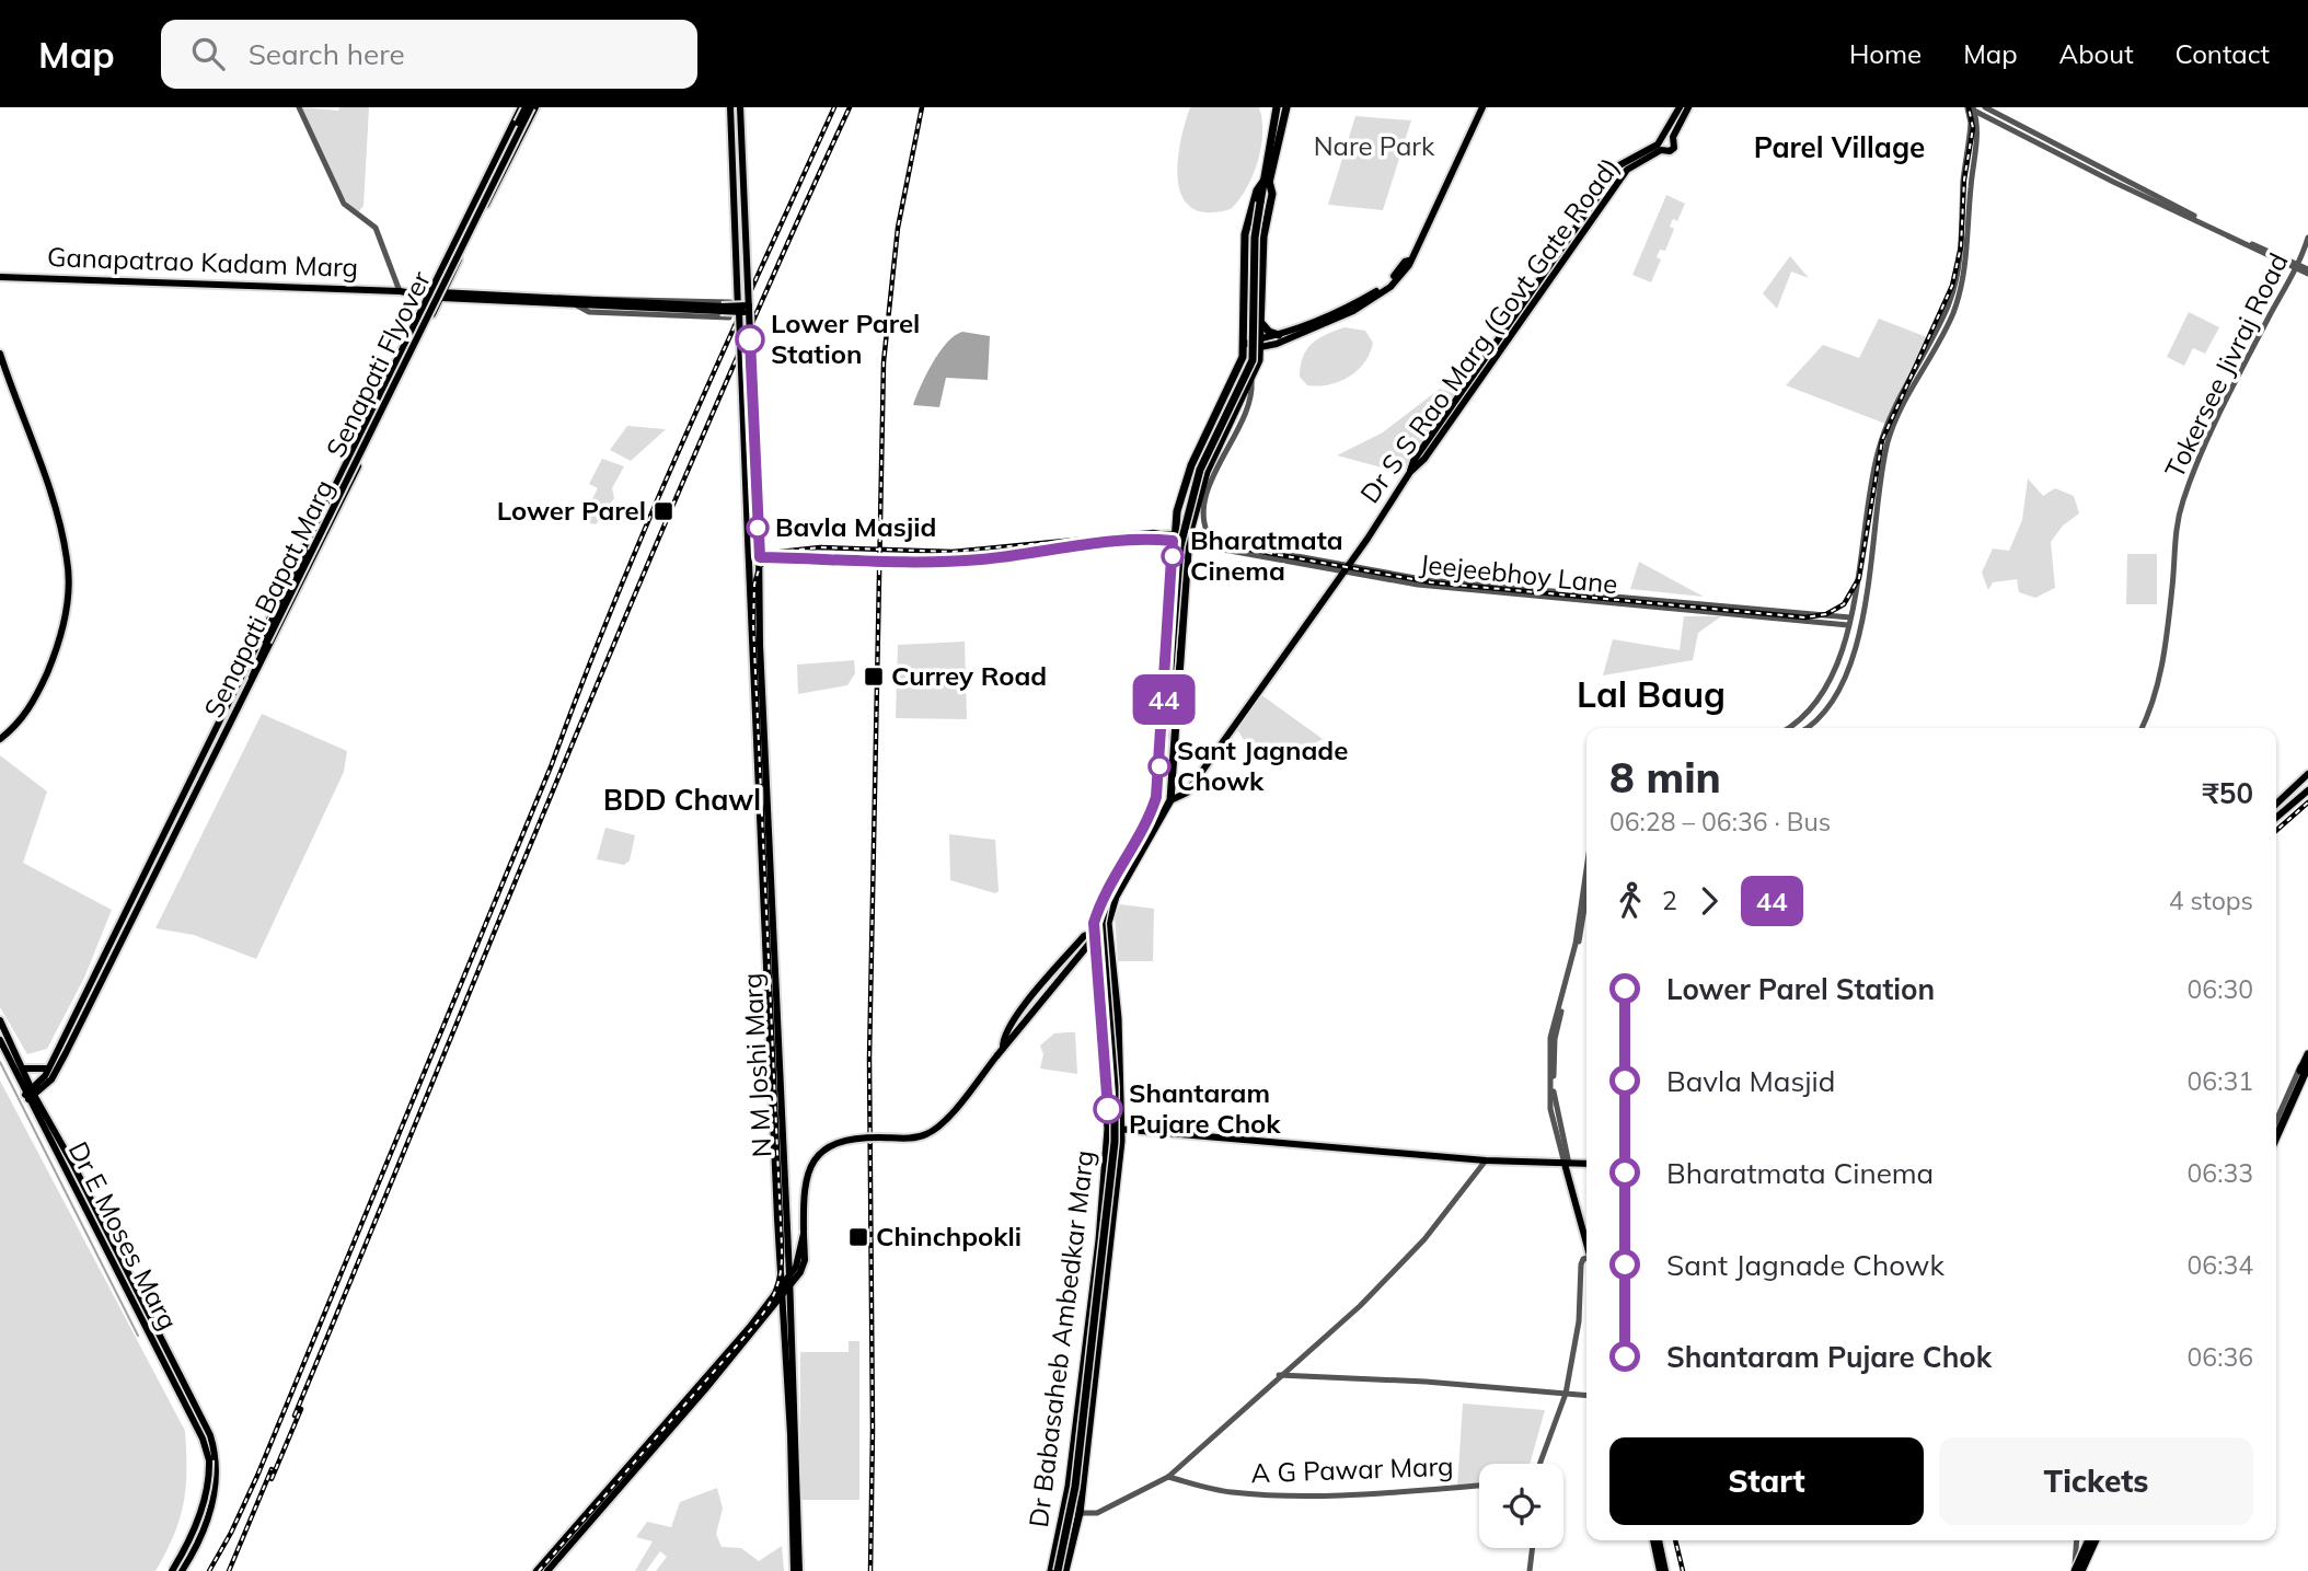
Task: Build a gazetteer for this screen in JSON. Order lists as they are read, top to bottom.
{
  "streets": {
    "highway": ["Dr Babasaheb Ambedkar Marg"],
    "main road": [
      "Ganapatrao Kadam Marg",
      "Dr S S Rao Marg (Govt Gate Road)",
      "Senapati Flyover",
      "Senapati Bapat Marg",
      "N M Joshi Marg",
      "Dr E Moses Marg"
    ],
    "street": ["Tokersee Jivraj Road", "Jeejeebhoy Lane", "A G Pawar Marg"]
  },
  "crossings": [
    ["Ganapatrao Kadam Marg", "Senapati Bapat Marg"],
    ["Ganapatrao Kadam Marg", "N M Joshi Marg"],
    ["Dr S S Rao Marg (Govt Gate Road)", "Jeejeebhoy Lane"],
    ["Senapati Flyover", "Senapati Bapat Marg"],
    ["Senapati Bapat Marg", "Dr E Moses Marg"]
  ],
  "districts": ["Parel Village", "Lal Baug", "BDD Chawl"],
  "parks": ["Nare Park"],
  "places": {
    "other": [
      "Lower Parel Station",
      "Bavla Masjid",
      "Bharatmata Cinema",
      "Sant Jagnade Chowk",
      "Shantaram Pujare Chok"
    ],
    "transit": ["Lower Parel", "Currey Road", "Chinchpokli"]
  },
  "lines": ["bus line 44"],
  "page": {
    "header": "Map",
    "search": "Search here",
    "nav": [
      "Home",
      "Map",
      "About",
      "Contact"
    ],
    "on_map": "44",
    "heading": ["8 min", "06:28 – 06:36 · Bus", "₹50"],
    "legs": ["2", "44", "4 stops"],
    "list": [
      {
        "name": "Lower Parel Station",
        "value": "06:30"
      },
      {
        "name": "Bavla Masjid",
        "value": "06:31"
      },
      {
        "name": "Bharatmata Cinema",
        "value": "06:33"
      },
      {
        "name": "Sant Jagnade Chowk",
        "value": "06:34"
      },
      {
        "name": "Shantaram Pujare Chok",
        "value": "06:36"
      }
    ],
    "buttons": ["Start", "Tickets"]
  }
}
